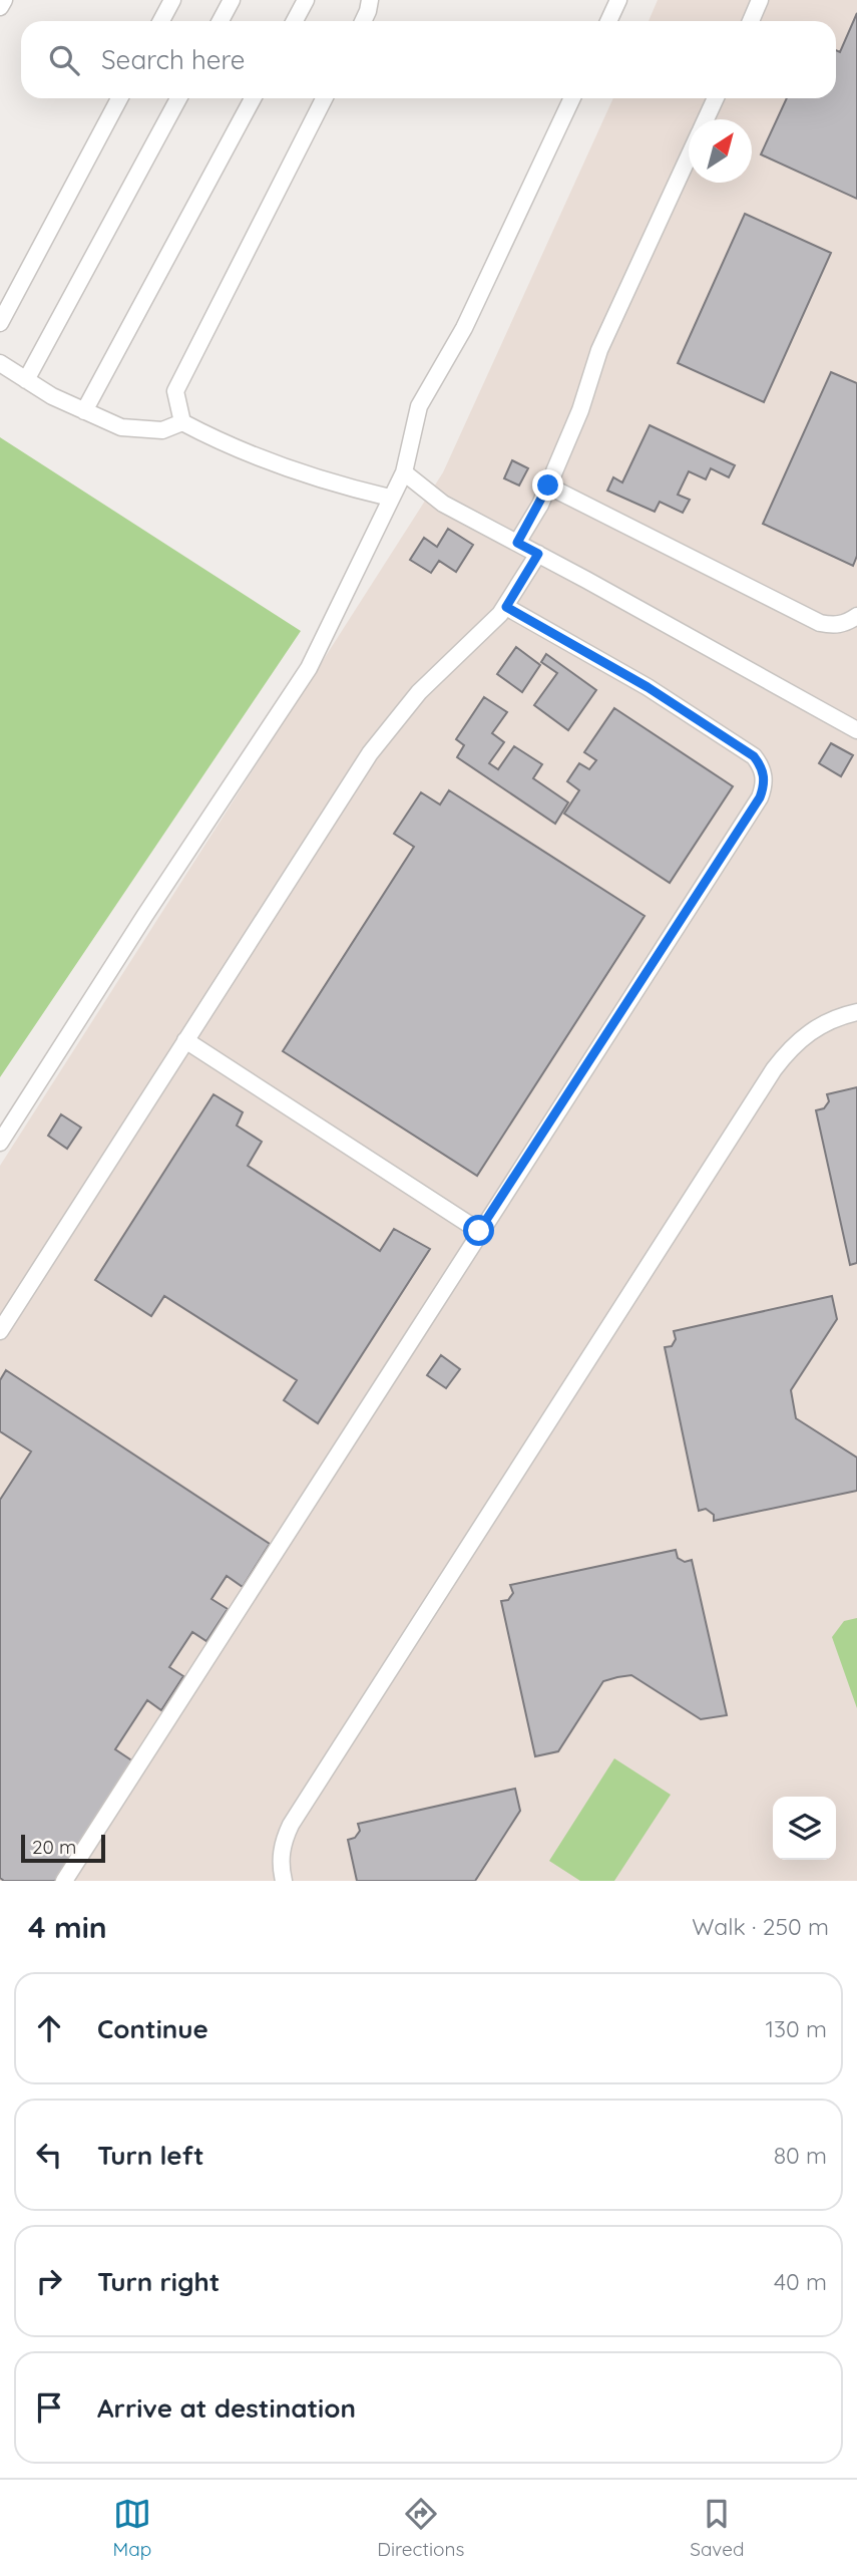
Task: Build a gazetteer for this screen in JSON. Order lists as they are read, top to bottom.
{
  "scale_bar": "20 m",
  "north": "top right",
  "page": {
    "search": "Search here",
    "scale": "20 m",
    "heading": ["4 min", "Walk · 250 m"],
    "list": [
      ["Continue", "130 m"],
      ["Turn left", "80 m"],
      ["Turn right", "40 m"],
      "Arrive at destination"
    ],
    "nav": ["Map", "Directions", "Saved"]
  }
}
